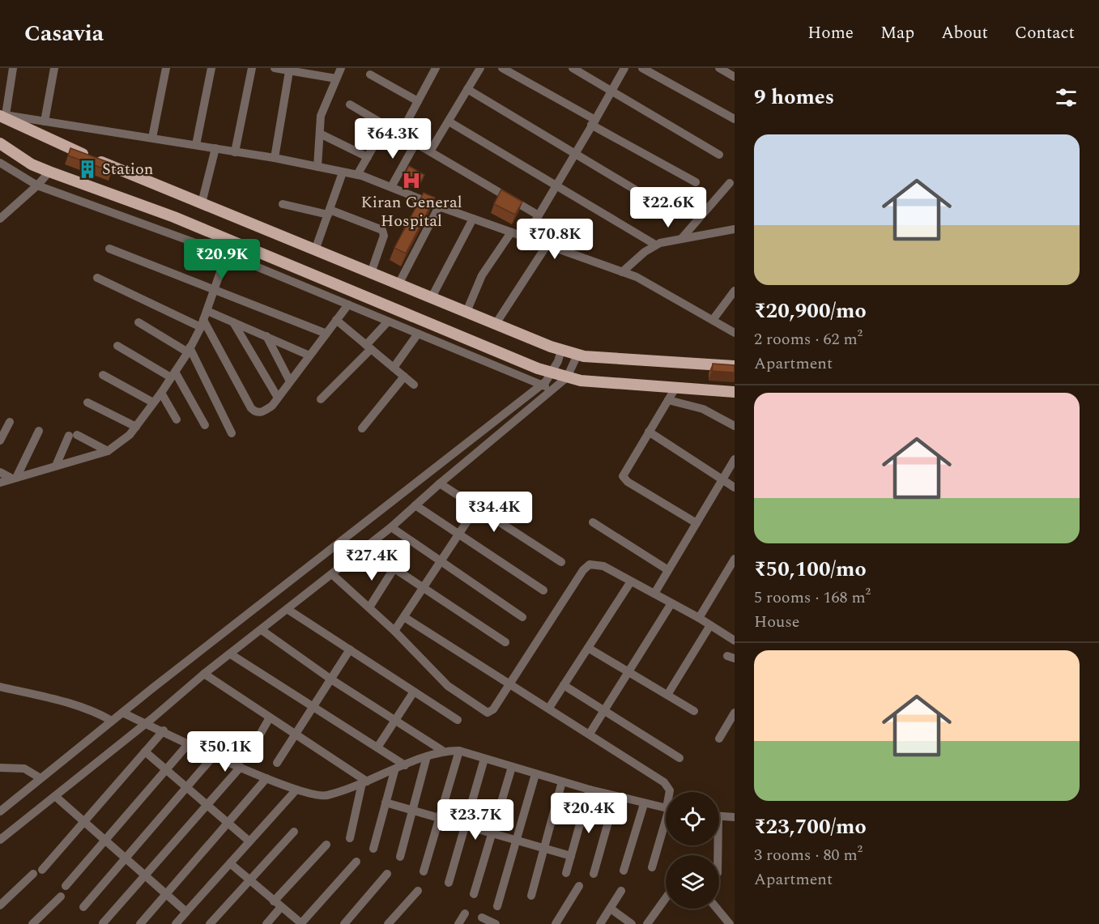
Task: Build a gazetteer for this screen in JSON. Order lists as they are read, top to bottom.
{
  "places": {
    "building": ["Station"],
    "hospital": ["Kiran General Hospital"]
  },
  "page": {
    "header": "Casavia",
    "nav": [
      "Home",
      "Map",
      "About",
      "Contact"
    ],
    "heading": "9 homes",
    "price": [
      "₹64.3K",
      "₹22.6K",
      "₹70.8K",
      "₹20.9K",
      "₹34.4K",
      "₹27.4K",
      "₹50.1K",
      "₹20.4K",
      "₹23.7K"
    ],
    "list": [
      {
        "name": "₹20,900/mo",
        "note": "2 rooms · 62 m² · Apartment"
      },
      {
        "name": "₹50,100/mo",
        "note": "5 rooms · 168 m² · House"
      },
      {
        "name": "₹23,700/mo",
        "note": "3 rooms · 80 m² · Apartment"
      }
    ]
  }
}
